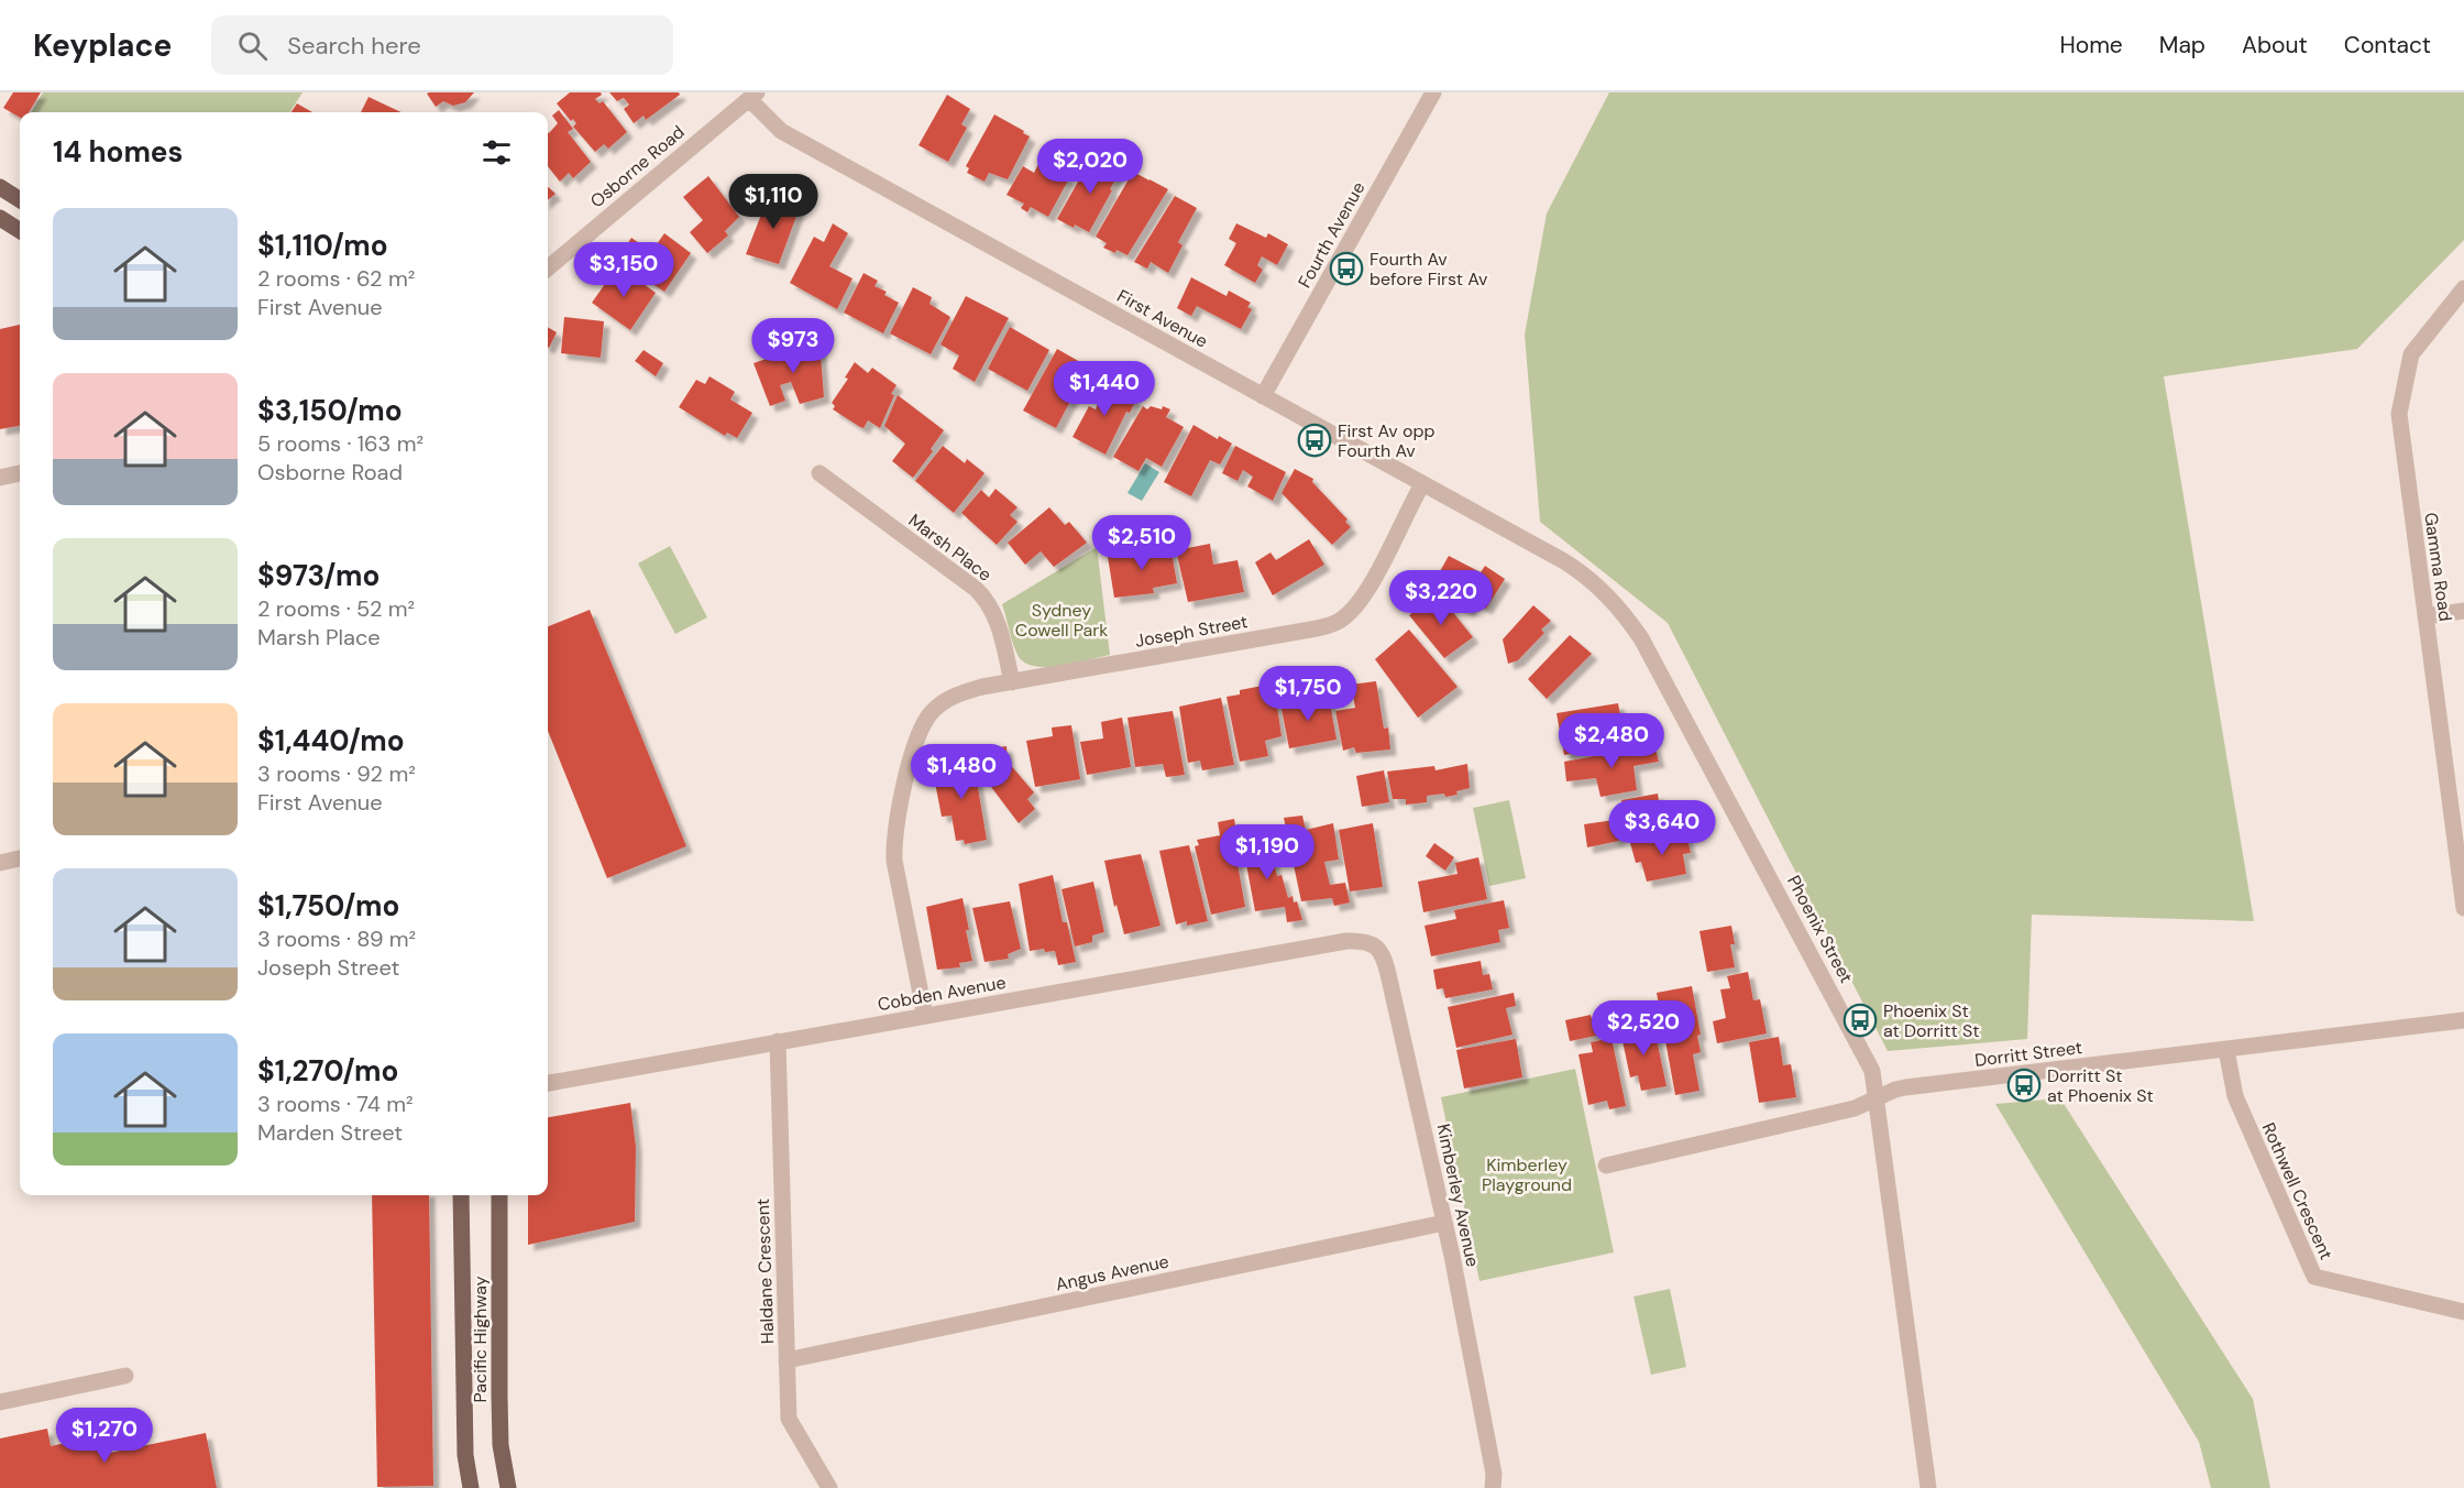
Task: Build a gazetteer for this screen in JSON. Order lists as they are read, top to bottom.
{
  "streets": {
    "main road": ["Pacific Highway"],
    "street": [
      "Osborne Road",
      "Fourth Avenue",
      "First Avenue",
      "Marsh Place",
      "Gamma Road",
      "Joseph Street",
      "Phoenix Street",
      "Cobden Avenue",
      "Dorritt Street",
      "Rothwell Crescent",
      "Kimberley Avenue",
      "Haldane Crescent",
      "Angus Avenue"
    ]
  },
  "crossings": [
    ["Osborne Road", "First Avenue"],
    ["Fourth Avenue", "First Avenue"],
    ["First Avenue", "Joseph Street"],
    ["First Avenue", "Phoenix Street"],
    ["Marsh Place", "Joseph Street"],
    ["Joseph Street", "Cobden Avenue"],
    ["Phoenix Street", "Dorritt Street"],
    ["Cobden Avenue", "Kimberley Avenue"],
    ["Cobden Avenue", "Haldane Crescent"],
    ["Dorritt Street", "Rothwell Crescent"],
    ["Kimberley Avenue", "Angus Avenue"],
    ["Haldane Crescent", "Angus Avenue"]
  ],
  "parks": ["Sydney Cowell Park", "Kimberley Playground"],
  "places": {
    "bus stop": [
      "Fourth Av before First Av",
      "First Av opp Fourth Av",
      "Phoenix St at Dorritt St",
      "Dorritt St at Phoenix St"
    ]
  },
  "page": {
    "header": "Keyplace",
    "search": "Search here",
    "nav": [
      "Home",
      "Map",
      "About",
      "Contact"
    ],
    "heading": "14 homes",
    "price": [
      "$2,020",
      "$1,110",
      "$3,150",
      "$973",
      "$1,440",
      "$2,510",
      "$3,220",
      "$1,750",
      "$2,480",
      "$1,480",
      "$3,640",
      "$1,190",
      "$2,520",
      "$1,270"
    ],
    "list": [
      {
        "name": "$1,110/mo",
        "note": "2 rooms · 62 m² · First Avenue"
      },
      {
        "name": "$3,150/mo",
        "note": "5 rooms · 163 m² · Osborne Road"
      },
      {
        "name": "$973/mo",
        "note": "2 rooms · 52 m² · Marsh Place"
      },
      {
        "name": "$1,440/mo",
        "note": "3 rooms · 92 m² · First Avenue"
      },
      {
        "name": "$1,750/mo",
        "note": "3 rooms · 89 m² · Joseph Street"
      },
      {
        "name": "$1,270/mo",
        "note": "3 rooms · 74 m² · Marden Street"
      }
    ]
  }
}
